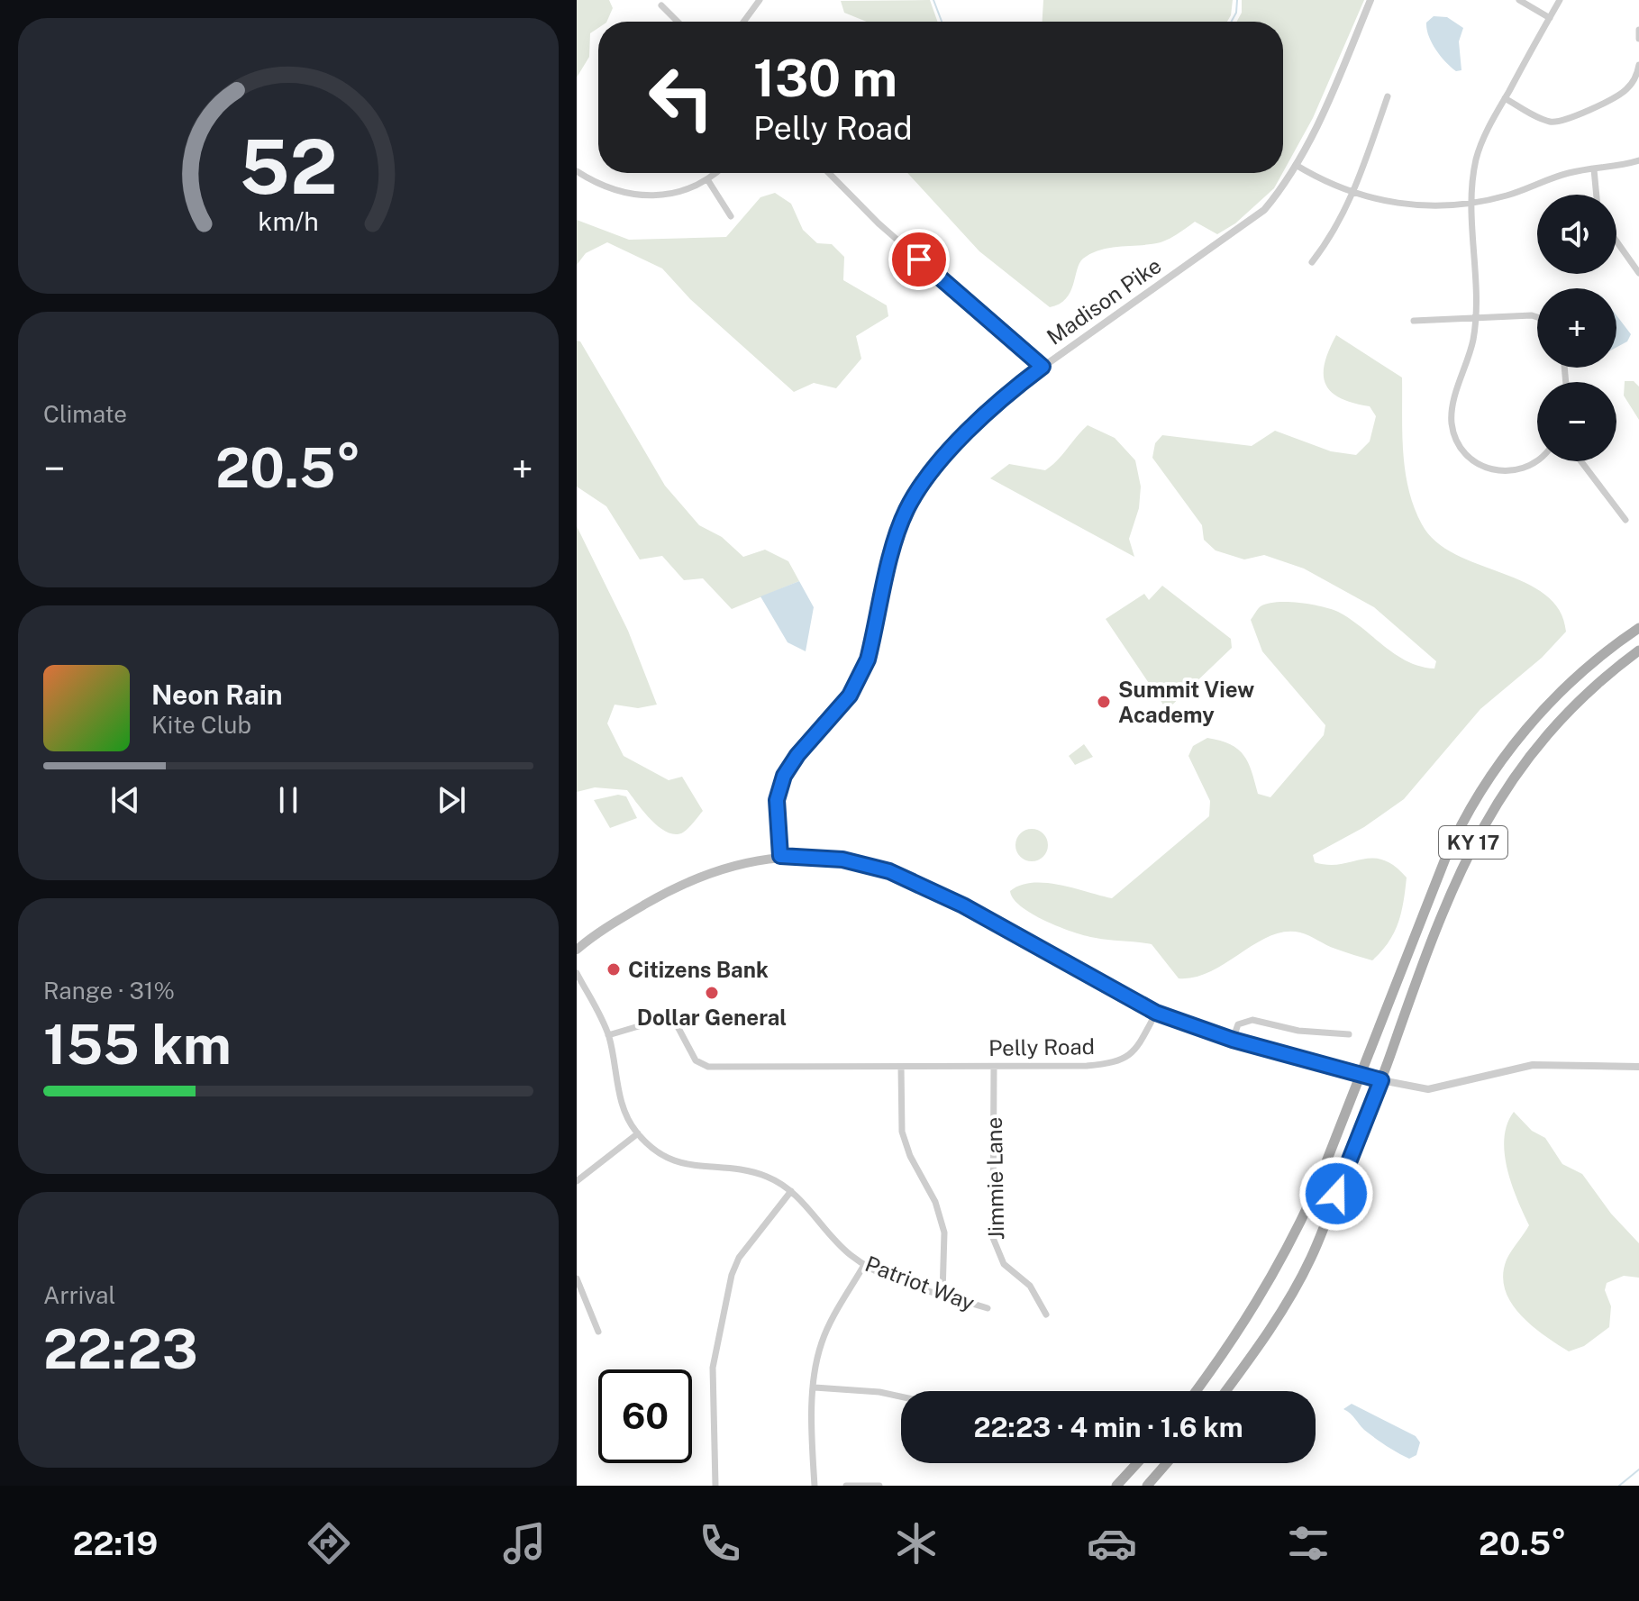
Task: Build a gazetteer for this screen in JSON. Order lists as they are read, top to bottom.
{
  "streets": {
    "main road": ["KY 17"],
    "street": [
      "Madison Pike",
      "Pelly Road",
      "Jimmie Lane",
      "Patriot Way"
    ]
  },
  "crossings": [
    ["Pelly Road", "Jimmie Lane"],
    ["Pelly Road", "Patriot Way"]
  ],
  "places": ["Summit View Academy", "Citizens Bank", "Dollar General"],
  "page": {
    "turn": ["130 m", "Pelly Road"],
    "map_buttons": ["+", "−"],
    "tile": [
      "Climate",
      ["Range · 31%", "155 km"],
      ["Arrival", "22:23"]
    ],
    "heat": ["−", "20.5°", "+"],
    "song": ["Neon Rain", "Kite Club"],
    "limit": "60",
    "trip": "22:23 · 4 min · 1.6 km",
    "tabs": ["22:19", "20.5°"],
    "gauge": ["52", "km/h"]
  }
}
